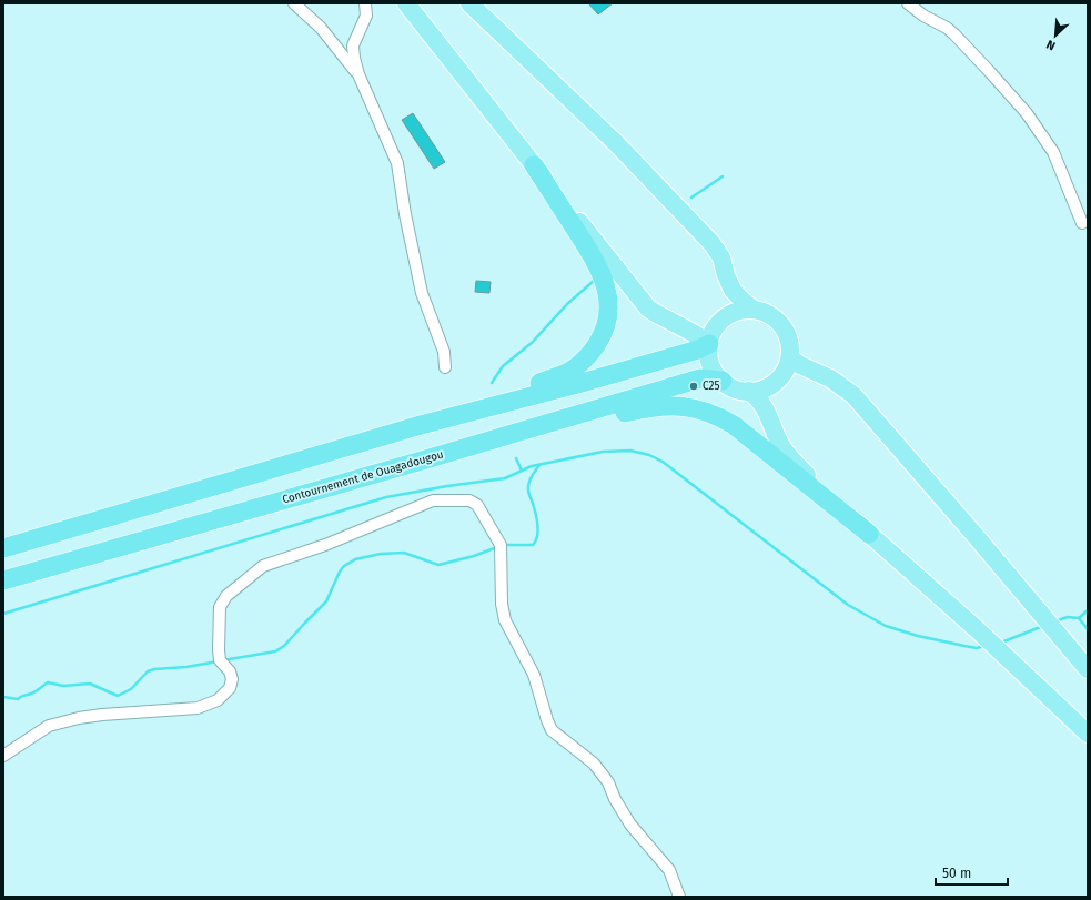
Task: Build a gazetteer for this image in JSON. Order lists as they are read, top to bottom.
{
  "streets": {
    "highway": ["Contournement de Ouagadougou"]
  },
  "places": ["C25"],
  "scale_bar": "50 m",
  "north": "bottom left"
}
